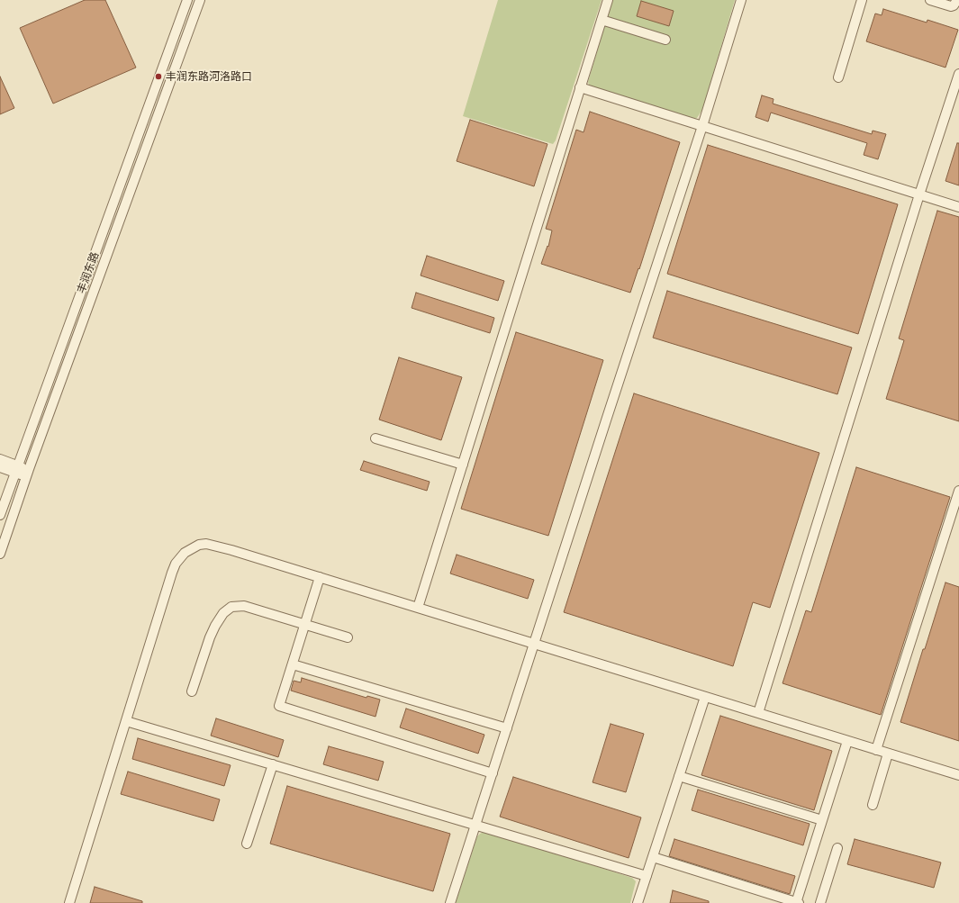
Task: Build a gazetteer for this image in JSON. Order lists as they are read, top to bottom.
{
  "streets": {
    "street": ["丰润东路"]
  },
  "places": ["丰润东路河洛路口"]
}
